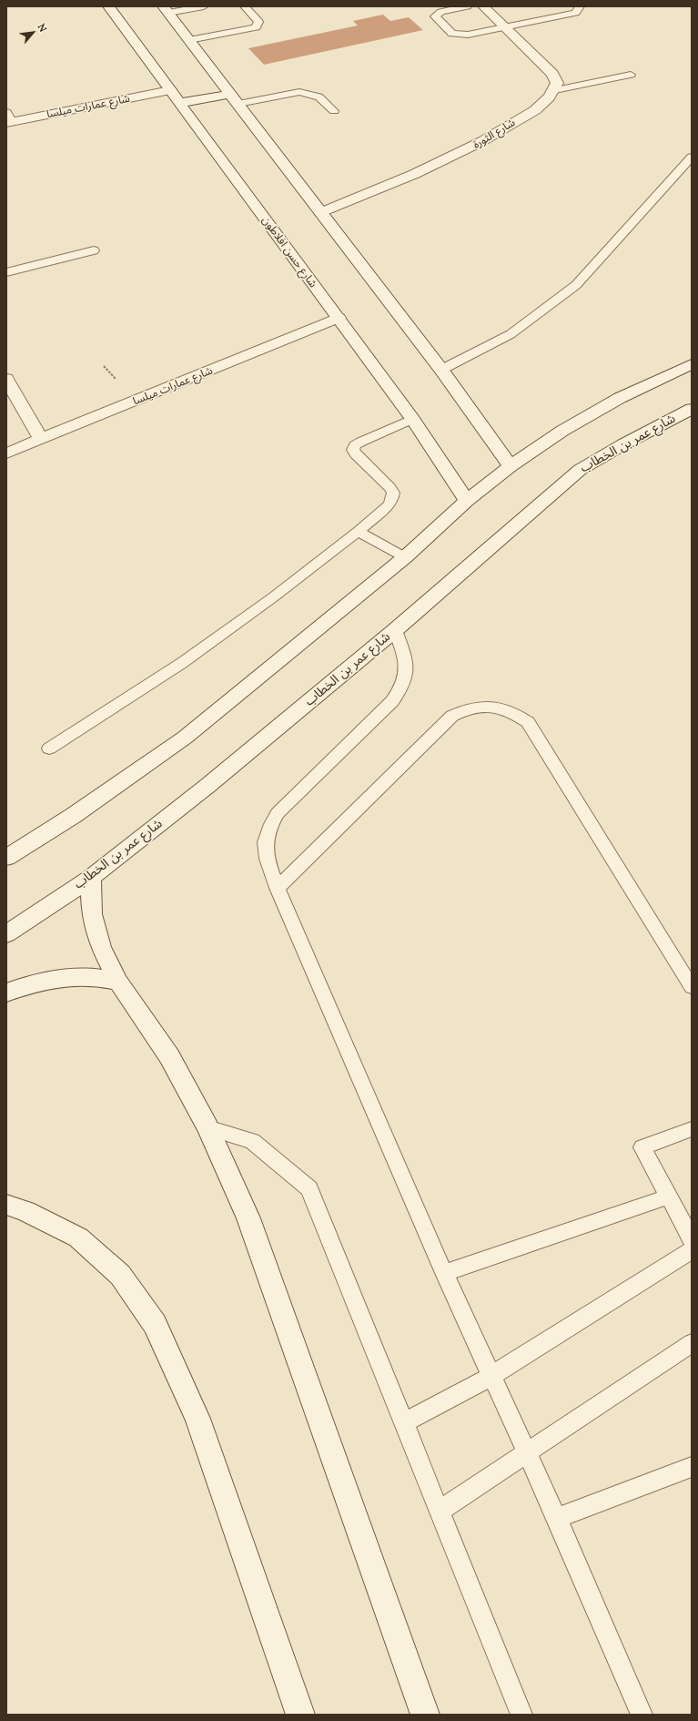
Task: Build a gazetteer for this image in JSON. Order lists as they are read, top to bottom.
{
  "streets": {
    "street": [
      "شارع عمارات ميلسا",
      "شارع الثورة",
      "شارع حسن افلاطون",
      "شارع عمر بن الخطاب"
    ]
  },
  "crossings": [
    ["شارع عمارات ميلسا", "شارع حسن افلاطون"]
  ],
  "north": "top right"
}
